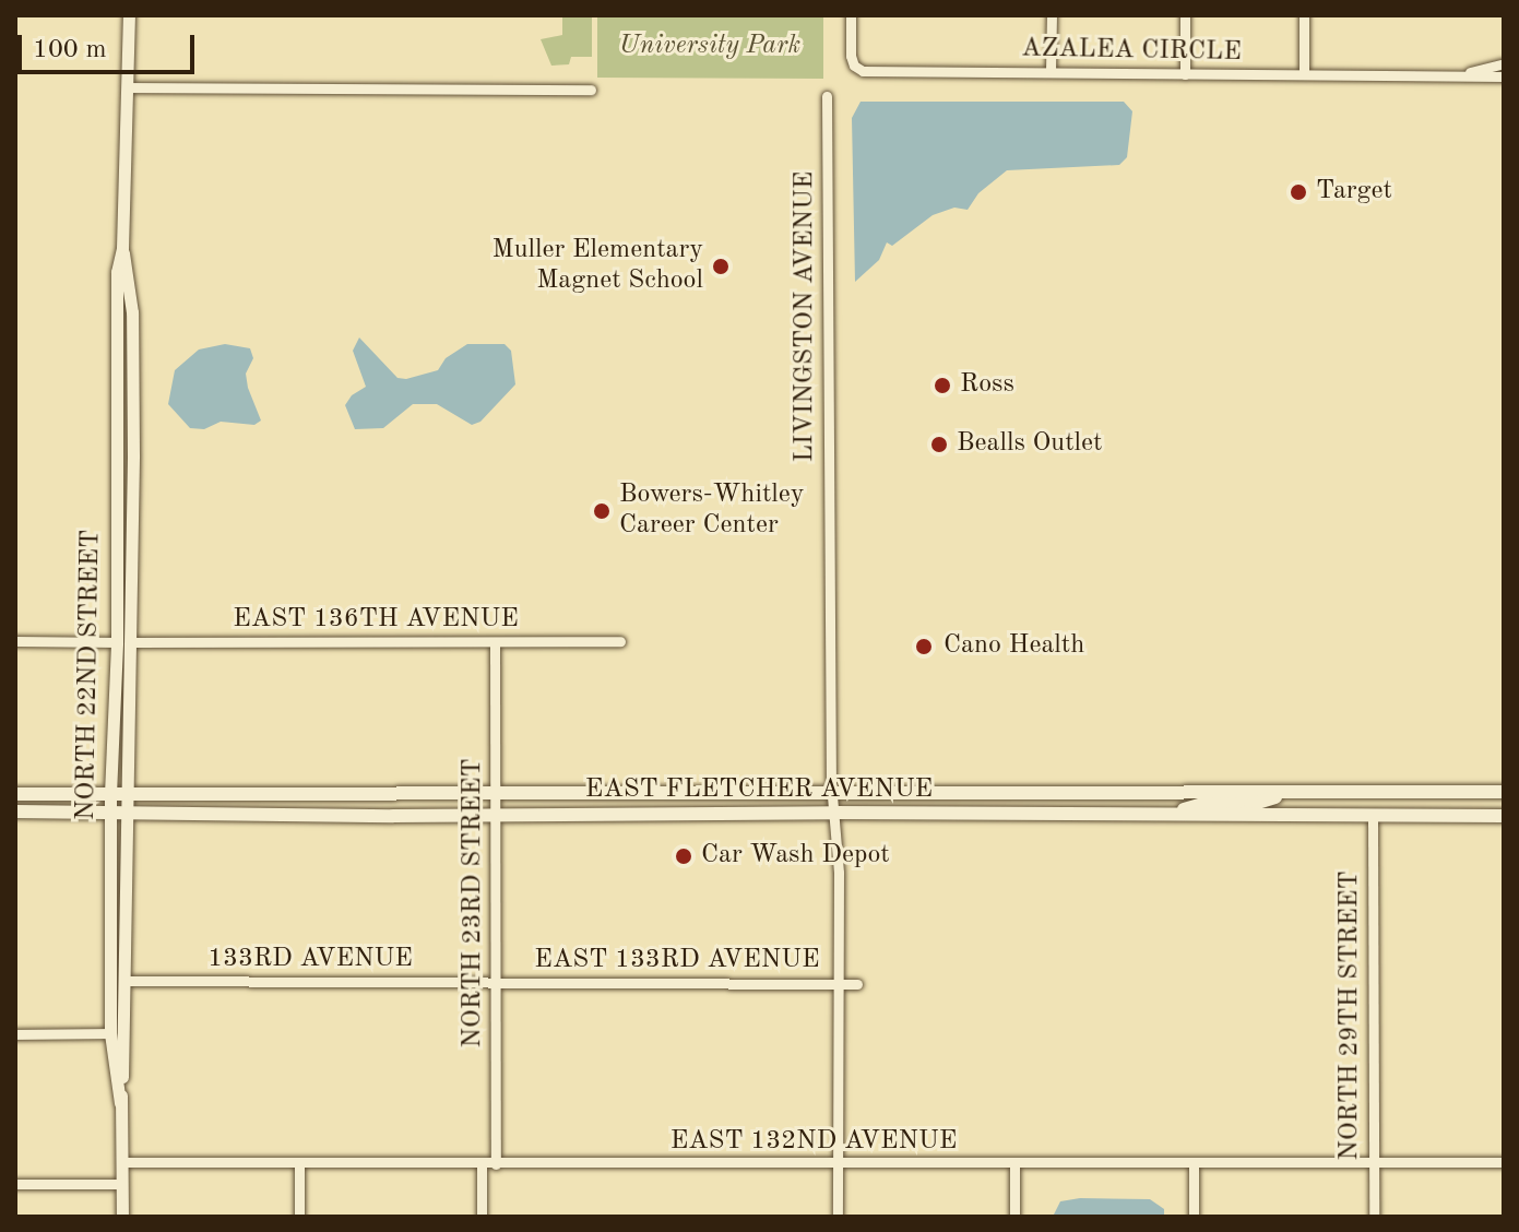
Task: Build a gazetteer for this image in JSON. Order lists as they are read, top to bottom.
{
  "streets": {
    "main road": ["EAST FLETCHER AVENUE"],
    "street": [
      "AZALEA CIRCLE",
      "LIVINGSTON AVENUE",
      "EAST 136TH AVENUE",
      "NORTH 22ND STREET",
      "NORTH 23RD STREET",
      "133RD AVENUE",
      "EAST 133RD AVENUE",
      "NORTH 29TH STREET",
      "EAST 132ND AVENUE"
    ]
  },
  "crossings": [
    ["LIVINGSTON AVENUE", "EAST FLETCHER AVENUE"],
    ["LIVINGSTON AVENUE", "EAST 133RD AVENUE"],
    ["LIVINGSTON AVENUE", "EAST 132ND AVENUE"],
    ["EAST 136TH AVENUE", "NORTH 22ND STREET"],
    ["EAST 136TH AVENUE", "NORTH 23RD STREET"],
    ["NORTH 22ND STREET", "EAST FLETCHER AVENUE"],
    ["NORTH 22ND STREET", "133RD AVENUE"],
    ["NORTH 22ND STREET", "EAST 132ND AVENUE"],
    ["EAST FLETCHER AVENUE", "NORTH 23RD STREET"],
    ["EAST FLETCHER AVENUE", "NORTH 29TH STREET"],
    ["NORTH 23RD STREET", "133RD AVENUE"],
    ["NORTH 23RD STREET", "EAST 133RD AVENUE"],
    ["NORTH 23RD STREET", "EAST 132ND AVENUE"],
    ["133RD AVENUE", "EAST 133RD AVENUE"],
    ["NORTH 29TH STREET", "EAST 132ND AVENUE"]
  ],
  "parks": ["University Park"],
  "places": [
    "Target",
    "Muller Elementary Magnet School",
    "Ross",
    "Bealls Outlet",
    "Bowers-Whitley Career Center",
    "Cano Health",
    "Car Wash Depot"
  ],
  "scale_bar": "100 m"
}
